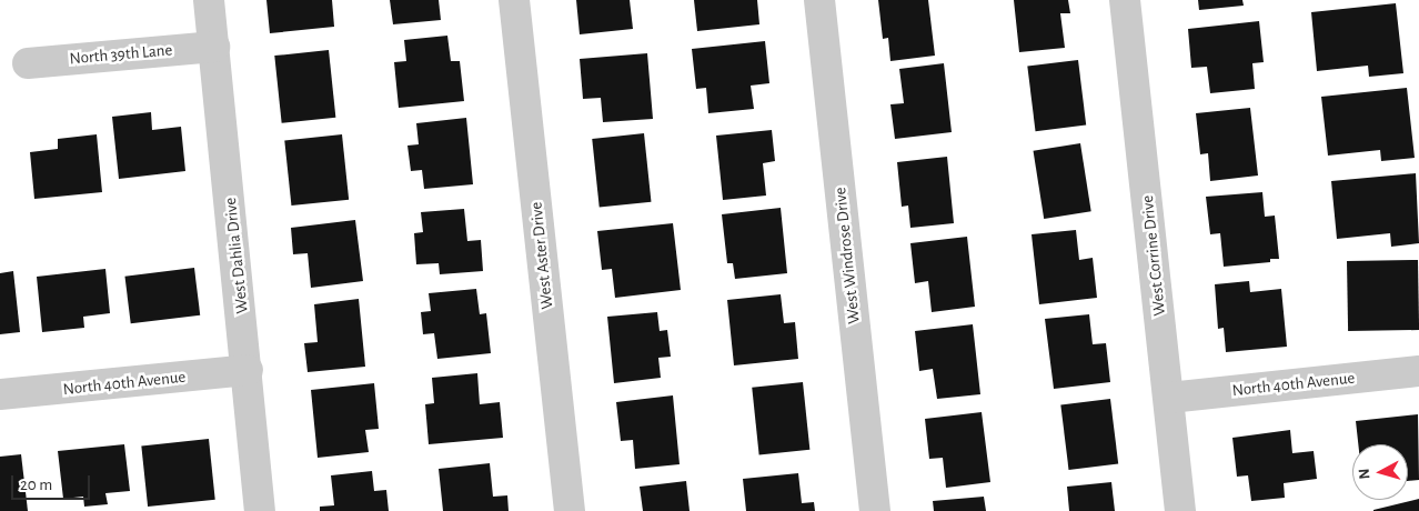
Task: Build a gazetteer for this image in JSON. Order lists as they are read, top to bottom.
{
  "streets": {
    "street": [
      "North 39th Lane",
      "West Dahlia Drive",
      "West Aster Drive",
      "West Windrose Drive",
      "West Corrine Drive",
      "North 40th Avenue"
    ]
  },
  "crossings": [
    ["North 39th Lane", "West Dahlia Drive"],
    ["West Dahlia Drive", "North 40th Avenue"],
    ["West Corrine Drive", "North 40th Avenue"]
  ],
  "scale_bar": "20 m",
  "north": "left"
}
